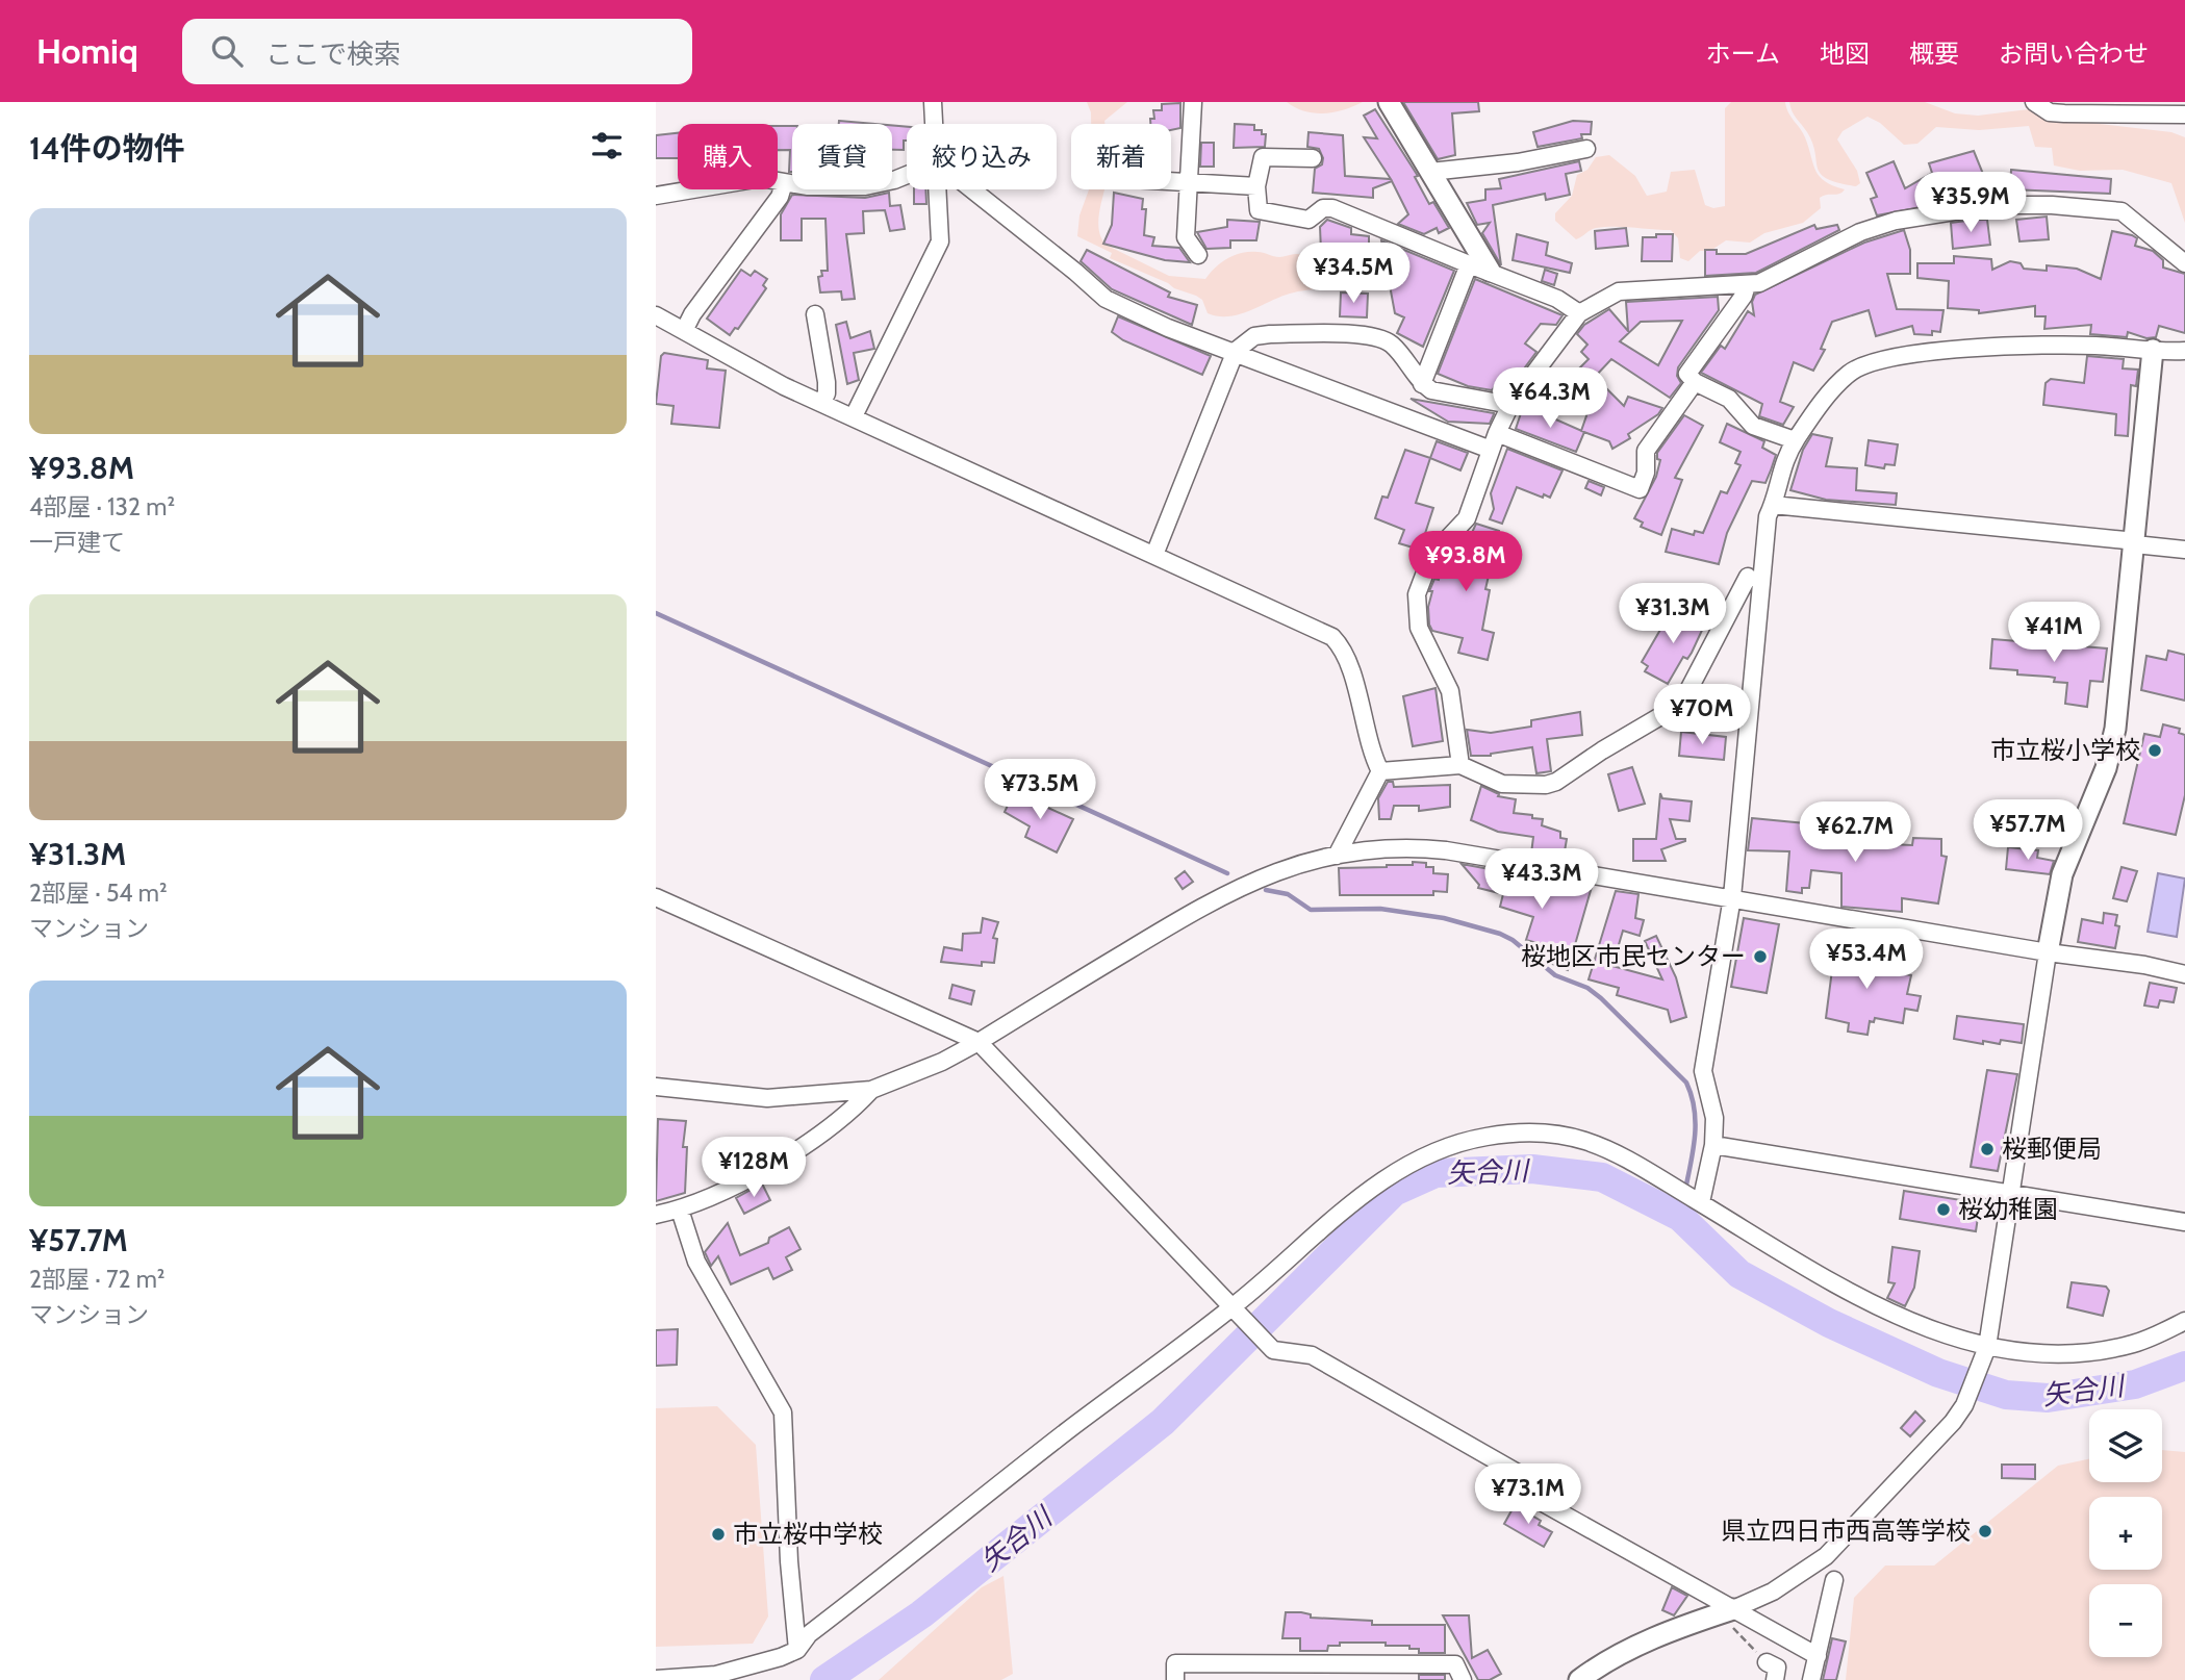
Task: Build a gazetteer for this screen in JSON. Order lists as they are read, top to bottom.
{
  "water": ["矢合川"],
  "places": [
    "市立桜小学校",
    "桜地区市民センター",
    "桜郵便局",
    "桜幼稚園",
    "県立四日市西高等学校",
    "市立桜中学校"
  ],
  "page": {
    "header": "Homiq",
    "search": "ここで検索",
    "nav": [
      "ホーム",
      "地図",
      "概要",
      "お問い合わせ"
    ],
    "heading": "14件の物件",
    "chip": [
      "購入",
      "賃貸",
      "絞り込み",
      "新着"
    ],
    "price": [
      "¥35.9M",
      "¥34.5M",
      "¥64.3M",
      "¥93.8M",
      "¥31.3M",
      "¥41M",
      "¥70M",
      "¥73.5M",
      "¥57.7M",
      "¥62.7M",
      "¥43.3M",
      "¥53.4M",
      "¥128M",
      "¥73.1M"
    ],
    "list": [
      {
        "name": "¥93.8M",
        "note": "4部屋 · 132 m² · 一戸建て"
      },
      {
        "name": "¥31.3M",
        "note": "2部屋 · 54 m² · マンション"
      },
      {
        "name": "¥57.7M",
        "note": "2部屋 · 72 m² · マンション"
      }
    ],
    "map_buttons": ["+", "−"]
  }
}
